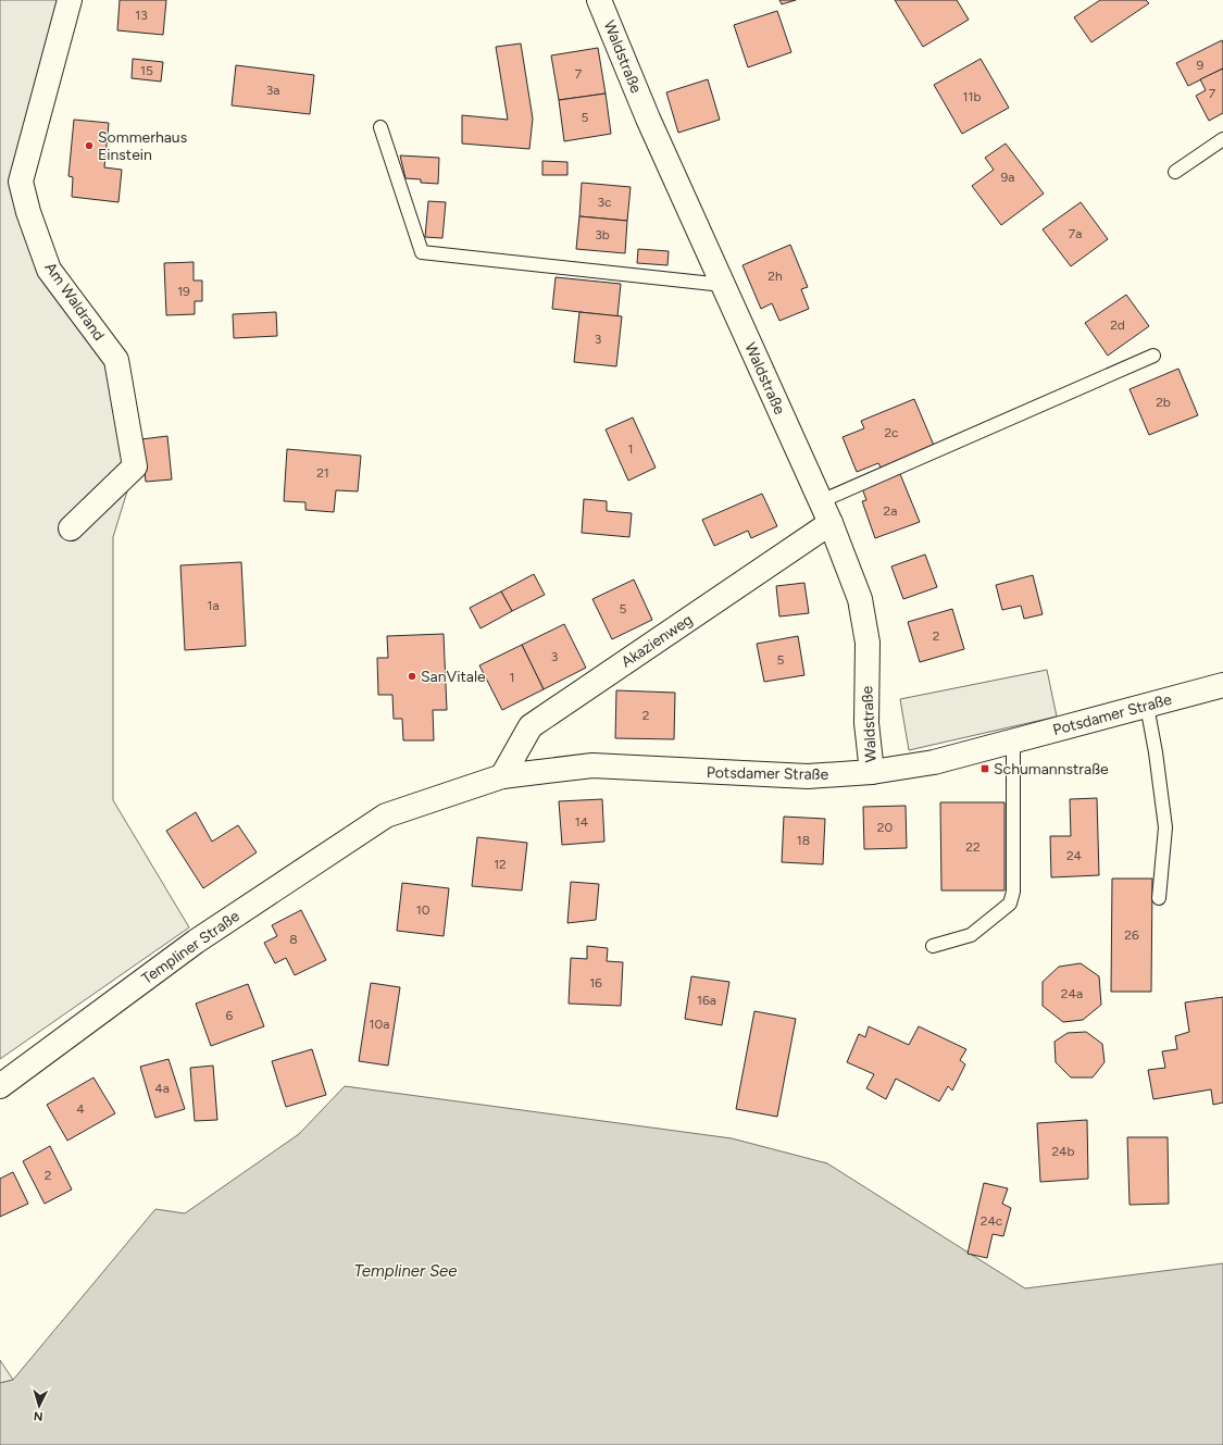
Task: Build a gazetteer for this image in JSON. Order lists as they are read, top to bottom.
{
  "streets": {
    "street": [
      "Waldstraße",
      "Am Waldrand",
      "Akazienweg",
      "Potsdamer Straße",
      "Templiner Straße"
    ]
  },
  "crossings": [
    ["Waldstraße", "Akazienweg"],
    ["Waldstraße", "Potsdamer Straße"],
    ["Akazienweg", "Potsdamer Straße"],
    ["Potsdamer Straße", "Templiner Straße"]
  ],
  "water": ["Templiner See"],
  "places": {
    "other": ["Sommerhaus Einstein", "SanVitale"],
    "transit": ["Schumannstraße"]
  },
  "house_numbers": [
    "13",
    "9",
    "15",
    "7",
    "3a",
    "7",
    "11b",
    "5",
    "9a",
    "3c",
    "7a",
    "3b",
    "2h",
    "19",
    "2d",
    "3",
    "2b",
    "2c",
    "1",
    "21",
    "2a",
    "1a",
    "5",
    "2",
    "3",
    "5",
    "1",
    "2",
    "14",
    "20",
    "18",
    "22",
    "24",
    "12",
    "10",
    "26",
    "8",
    "16",
    "24a",
    "16a",
    "6",
    "10a",
    "4a",
    "4",
    "24b",
    "2",
    "24c"
  ],
  "north": "bottom"
}
